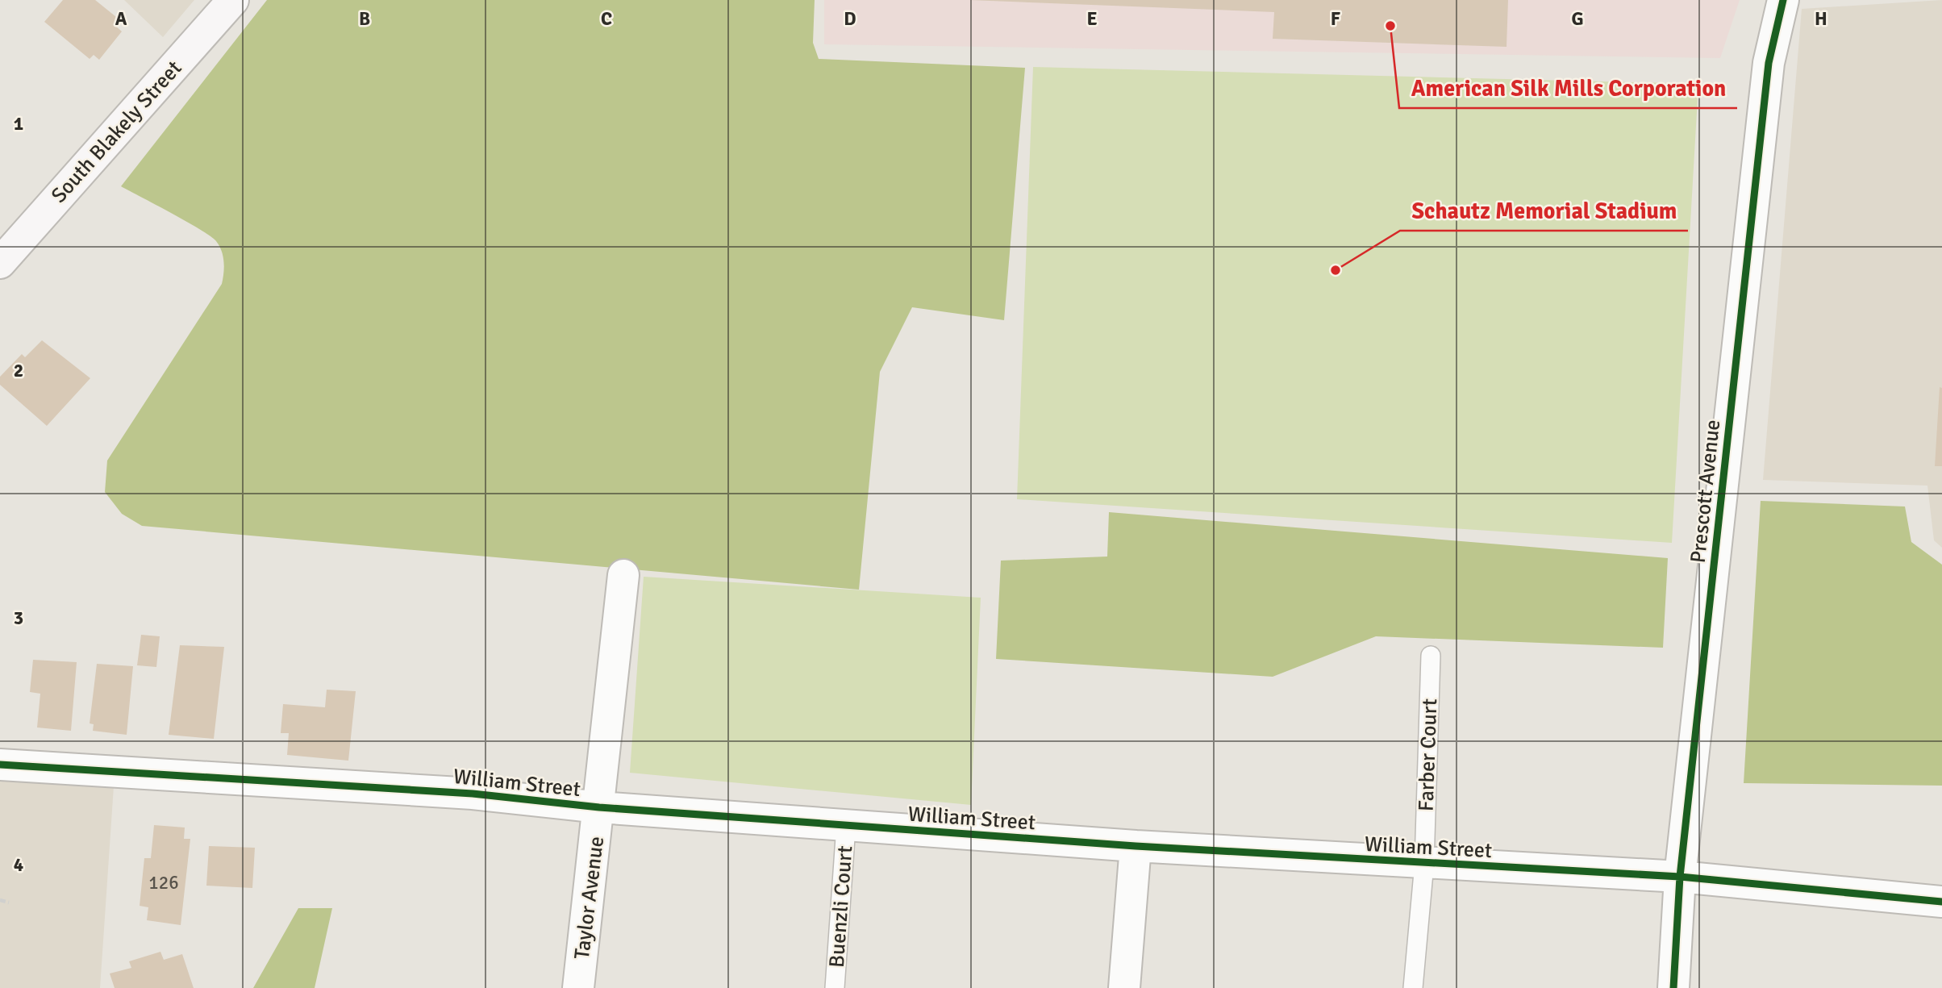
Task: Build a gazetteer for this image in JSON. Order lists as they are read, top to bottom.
{
  "streets": {
    "main road": ["South Blakely Street"],
    "street": ["Prescott Avenue", "William Street", "Taylor Avenue"],
    "lane": ["Farber Court", "Buenzli Court"]
  },
  "crossings": [
    ["Prescott Avenue", "William Street"],
    ["Farber Court", "William Street"],
    ["William Street", "Taylor Avenue"],
    ["William Street", "Buenzli Court"]
  ],
  "places": ["American Silk Mills Corporation", "Schautz Memorial Stadium"],
  "house_numbers": ["126"],
  "grid": {
    "columns": [
      "A",
      "B",
      "C",
      "D",
      "E",
      "F",
      "G",
      "H"
    ],
    "rows": [
      "1",
      "2",
      "3",
      "4"
    ]
  }
}
